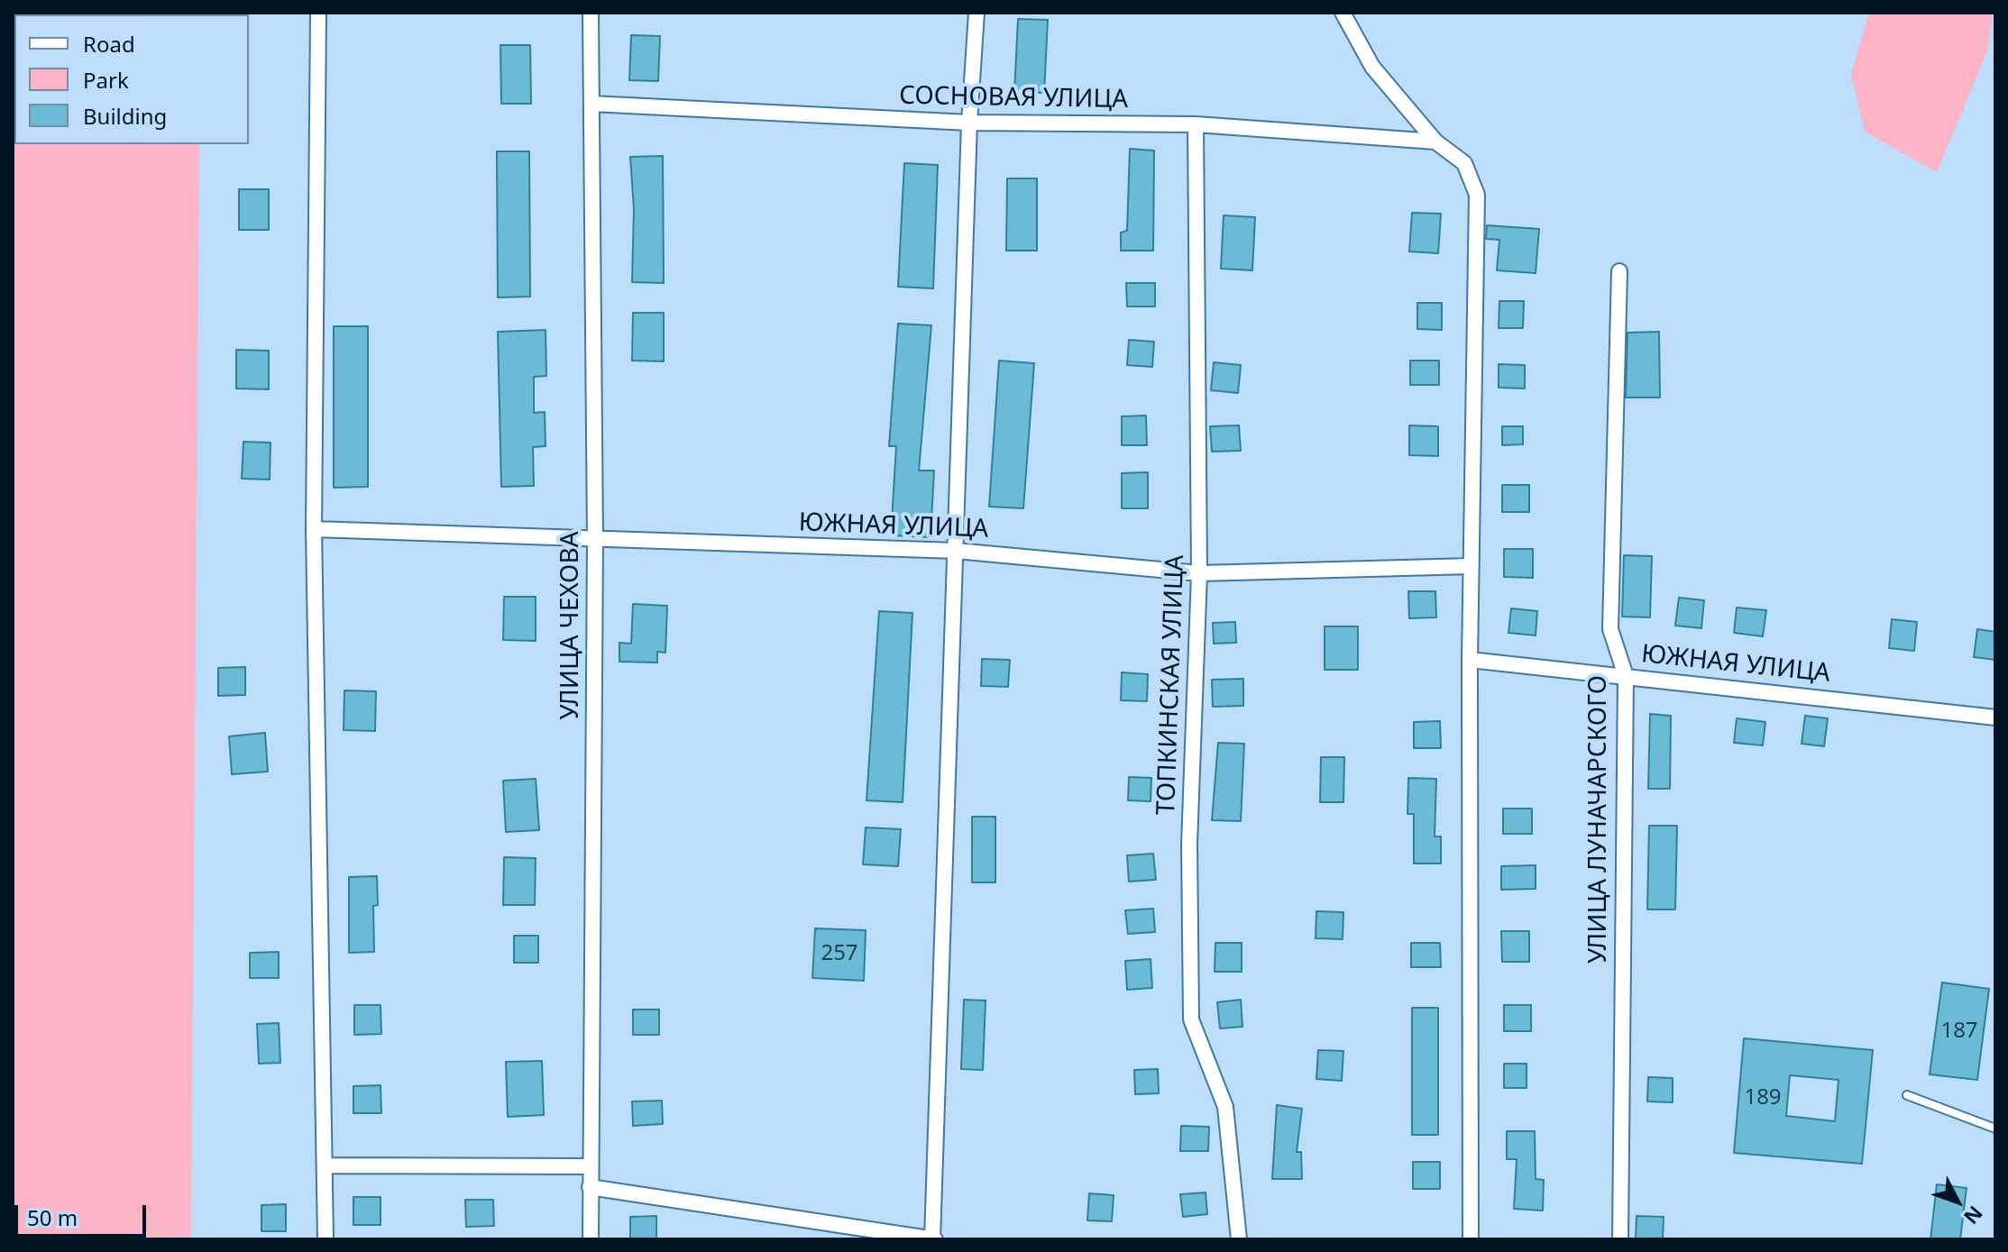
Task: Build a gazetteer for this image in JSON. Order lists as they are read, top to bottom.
{
  "streets": {
    "street": [
      "СОСНОВАЯ УЛИЦА",
      "ЮЖНАЯ УЛИЦА",
      "УЛИЦА ЧЕХОВА",
      "ТОПКИНСКАЯ УЛИЦА",
      "УЛИЦА ЛУНАЧАРСКОГО"
    ]
  },
  "crossings": [
    ["СОСНОВАЯ УЛИЦА", "УЛИЦА ЧЕХОВА"],
    ["СОСНОВАЯ УЛИЦА", "ТОПКИНСКАЯ УЛИЦА"],
    ["ЮЖНАЯ УЛИЦА", "УЛИЦА ЧЕХОВА"],
    ["ЮЖНАЯ УЛИЦА", "ТОПКИНСКАЯ УЛИЦА"],
    ["ЮЖНАЯ УЛИЦА", "УЛИЦА ЛУНАЧАРСКОГО"]
  ],
  "house_numbers": ["257", "187", "189"],
  "legend": ["Road", "Park", "Building"],
  "scale_bar": "50 m",
  "north": "bottom right"
}
